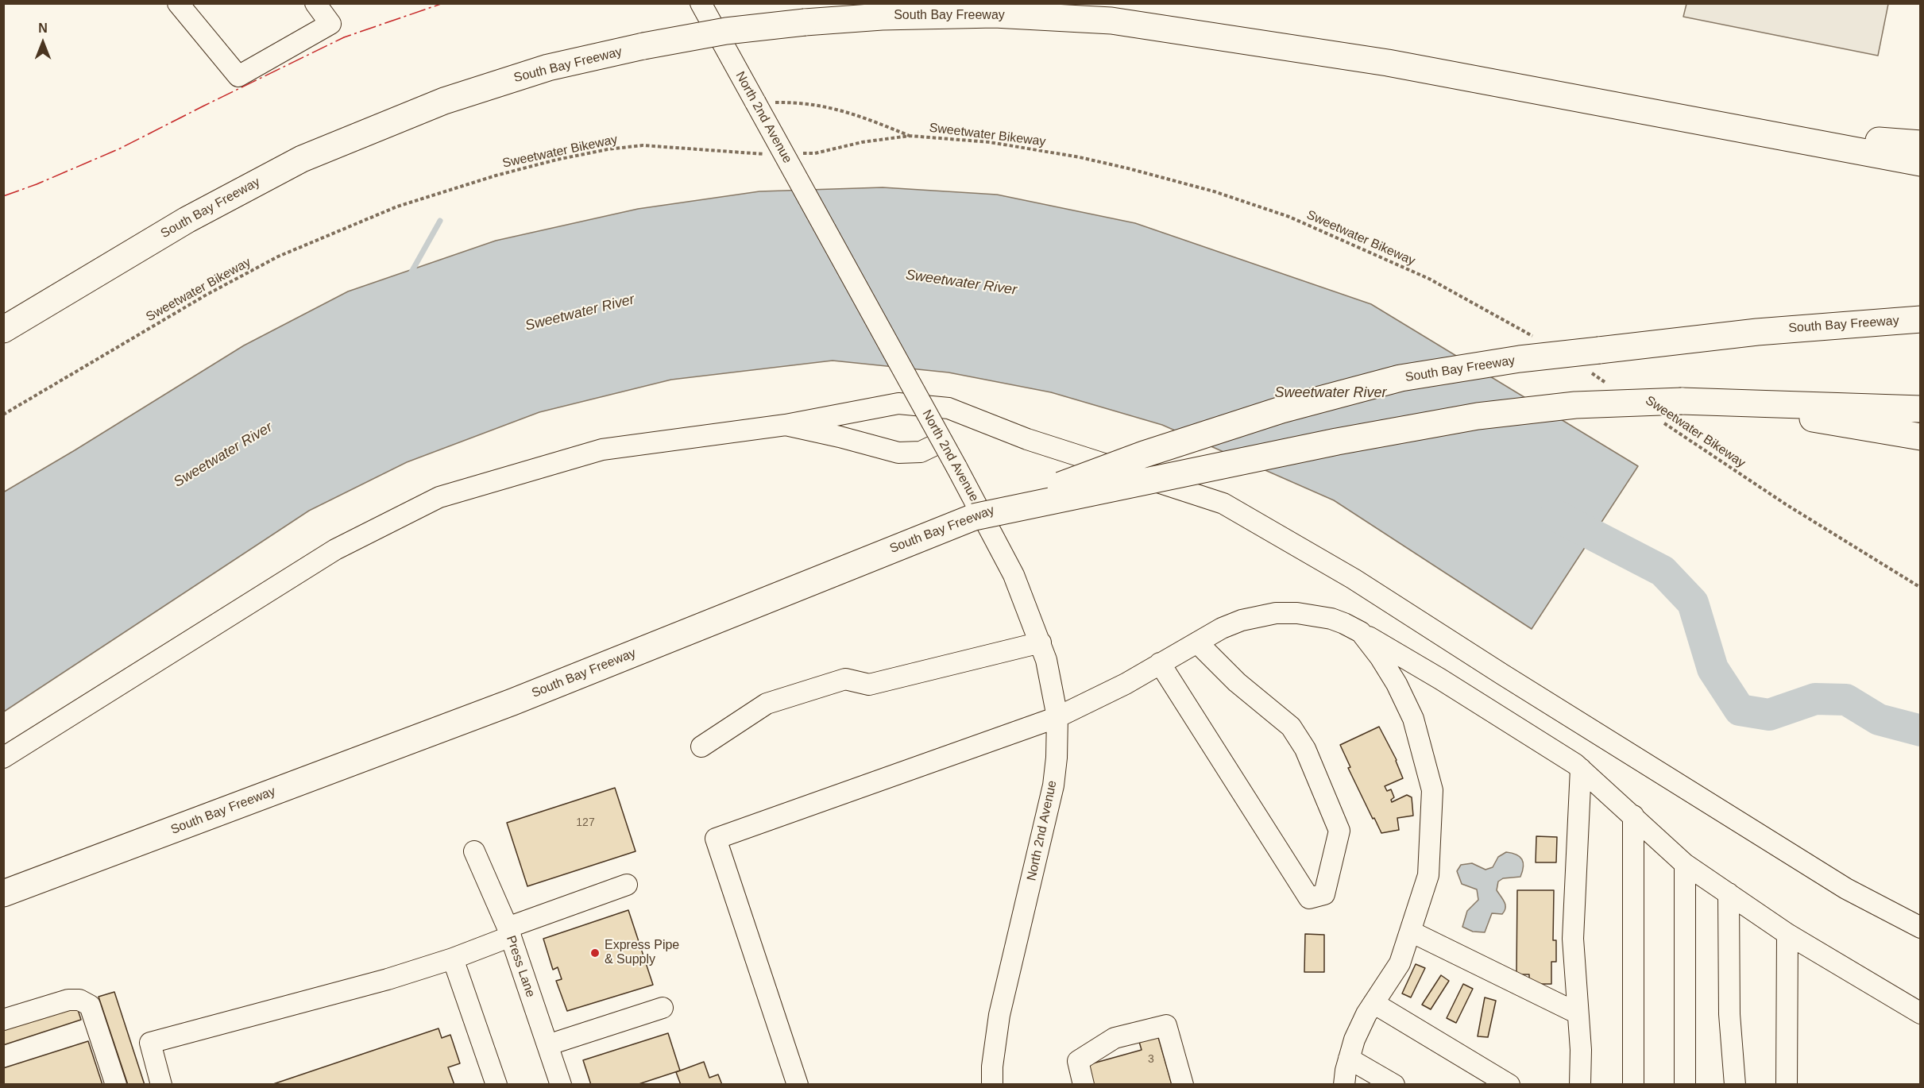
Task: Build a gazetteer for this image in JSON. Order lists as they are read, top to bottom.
{
  "streets": {
    "highway": ["South Bay Freeway"],
    "street": ["North 2nd Avenue", "Press Lane"],
    "path": ["Sweetwater Bikeway"]
  },
  "water": ["Sweetwater River"],
  "places": ["Express Pipe & Supply"],
  "house_numbers": ["127", "3"],
  "north": "top"
}
